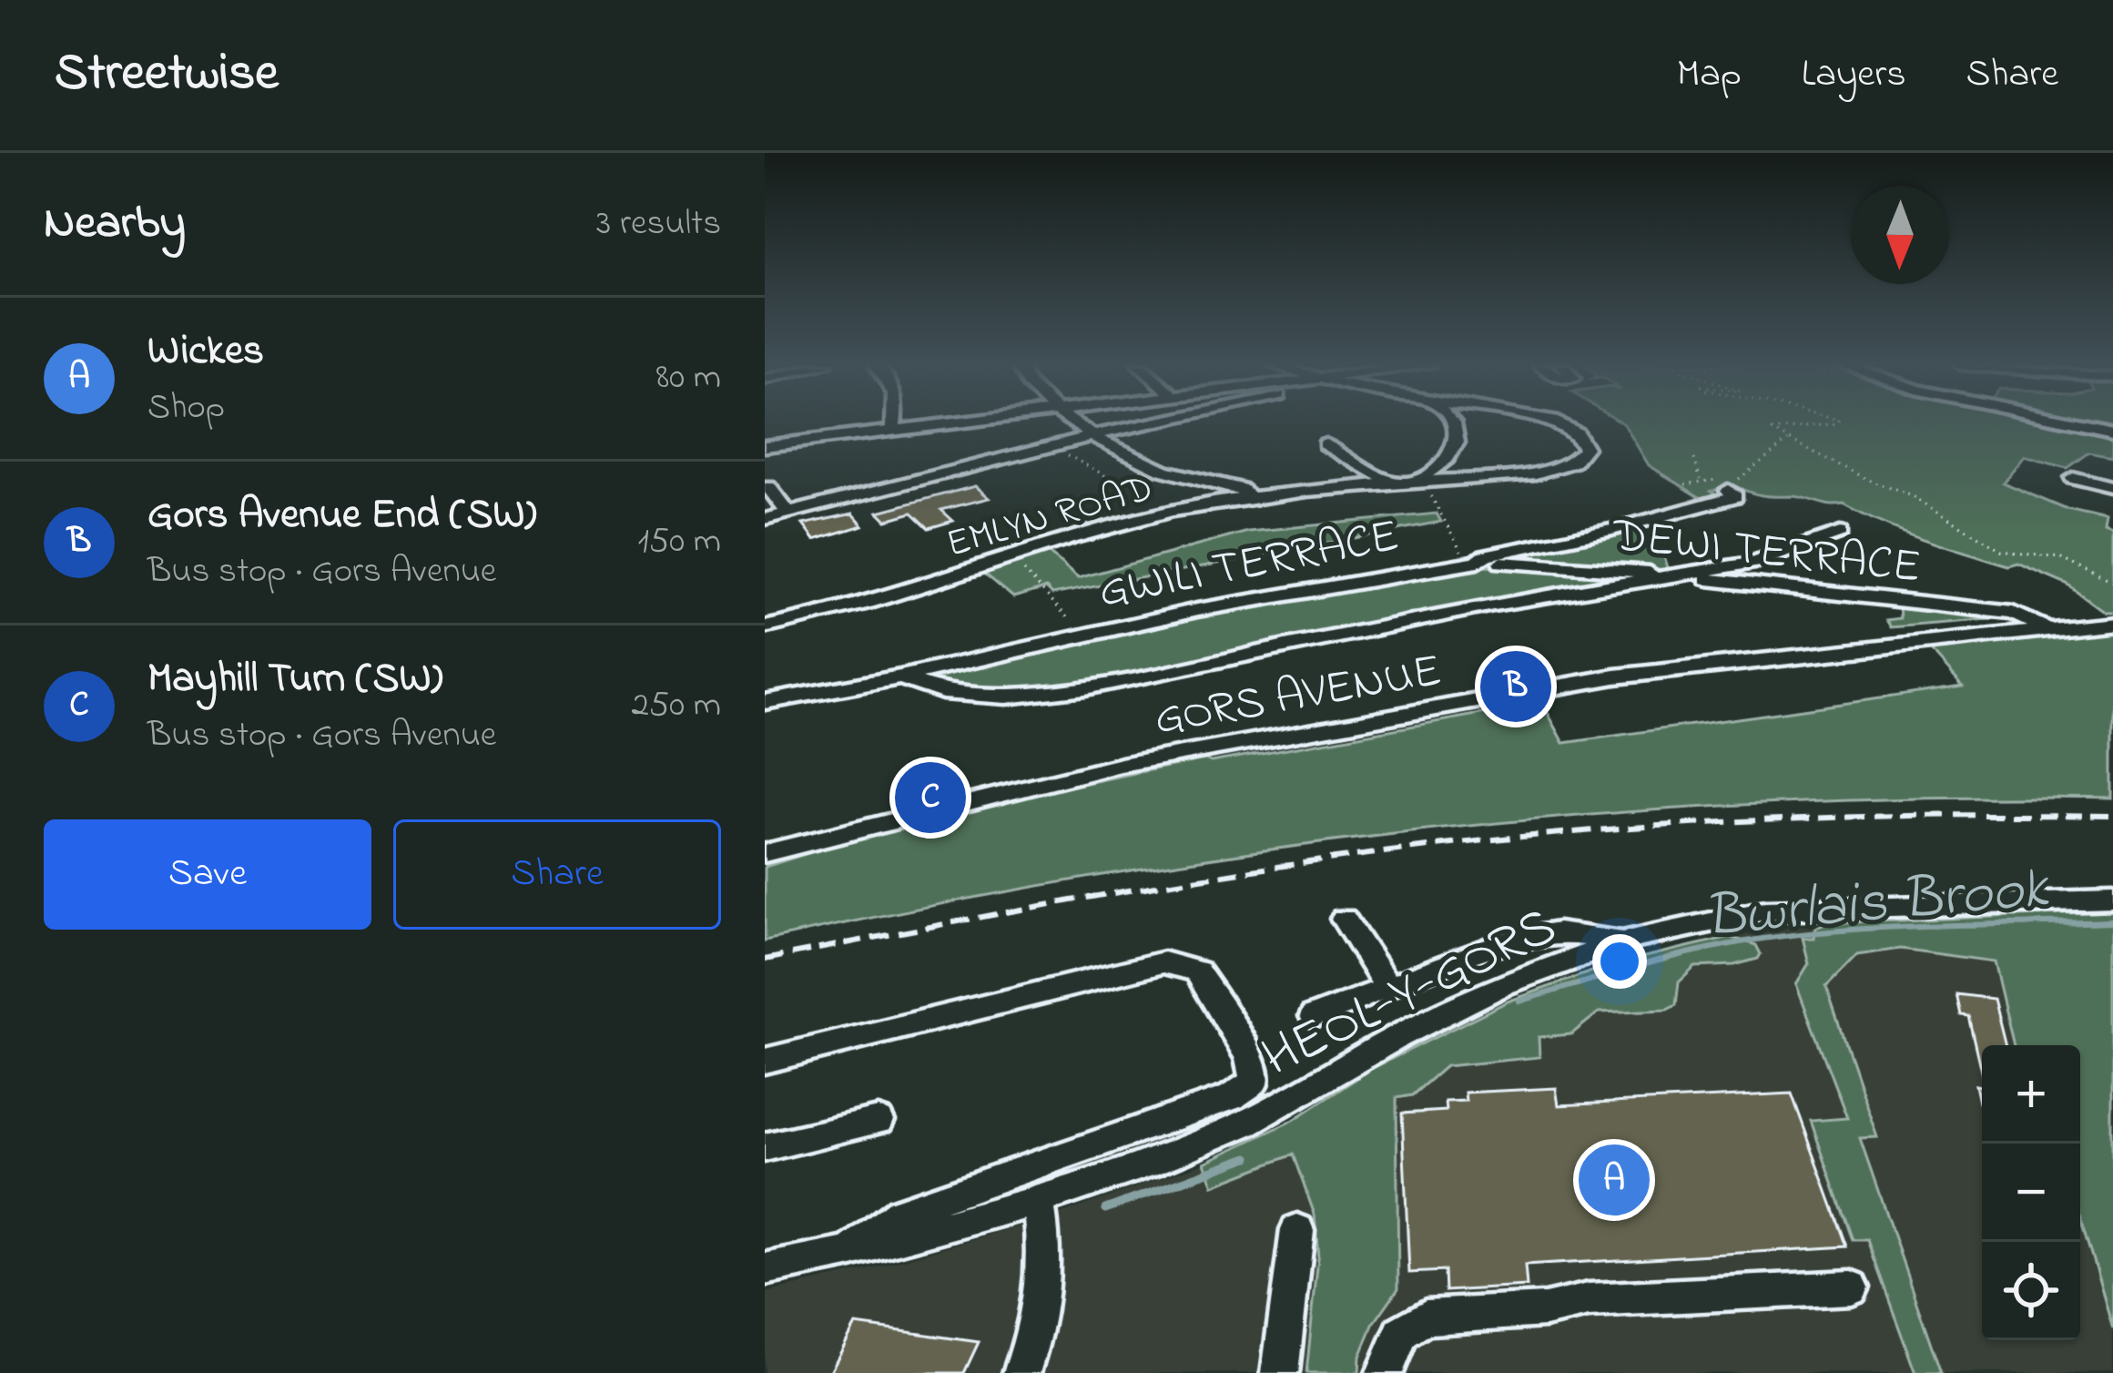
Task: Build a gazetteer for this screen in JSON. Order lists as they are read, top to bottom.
{
  "streets": {
    "street": [
      "EMLYN ROAD",
      "DEWI TERRACE",
      "GWILI TERRACE",
      "GORS AVENUE",
      "HEOL-Y-GORS"
    ]
  },
  "crossings": [
    ["DEWI TERRACE", "GWILI TERRACE"],
    ["DEWI TERRACE", "GORS AVENUE"]
  ],
  "water": ["Bwrlais Brook"],
  "north": "bottom",
  "page": {
    "header": "Streetwise",
    "nav": ["Map", "Layers", "Share"],
    "heading": ["Nearby", "3 results"],
    "list": [
      {
        "mark": "A",
        "name": "Wickes",
        "note": "Shop",
        "value": "80 m"
      },
      {
        "mark": "B",
        "name": "Gors Avenue End (SW)",
        "note": "Bus stop · Gors Avenue",
        "value": "150 m"
      },
      {
        "mark": "C",
        "name": "Mayhill Turn (SW)",
        "note": "Bus stop · Gors Avenue",
        "value": "250 m"
      }
    ],
    "pins": ["B", "C", "A"],
    "buttons": ["Save", "Share"],
    "map_buttons": ["+", "−"]
  }
}
